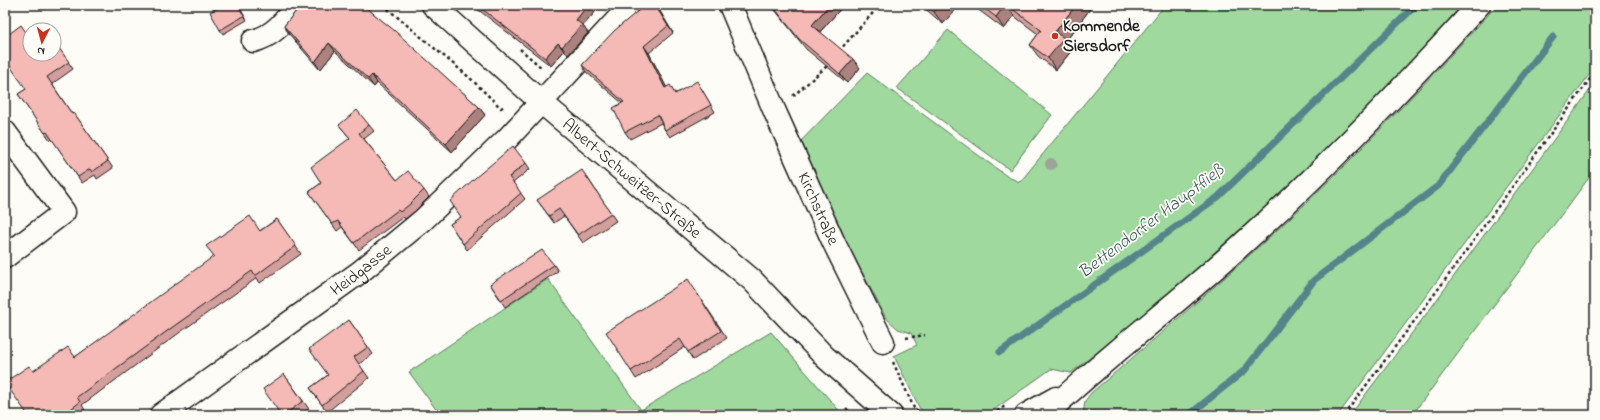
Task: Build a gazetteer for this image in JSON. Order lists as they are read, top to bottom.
{
  "streets": {
    "street": ["Albert-Schweitzer-Straße", "Kirchstraße", "Heidgasse"]
  },
  "crossings": [
    ["Albert-Schweitzer-Straße", "Heidgasse"]
  ],
  "water": ["Bettendorfer Hauptfließ"],
  "places": ["Kommende Siersdorf"],
  "north": "bottom"
}
